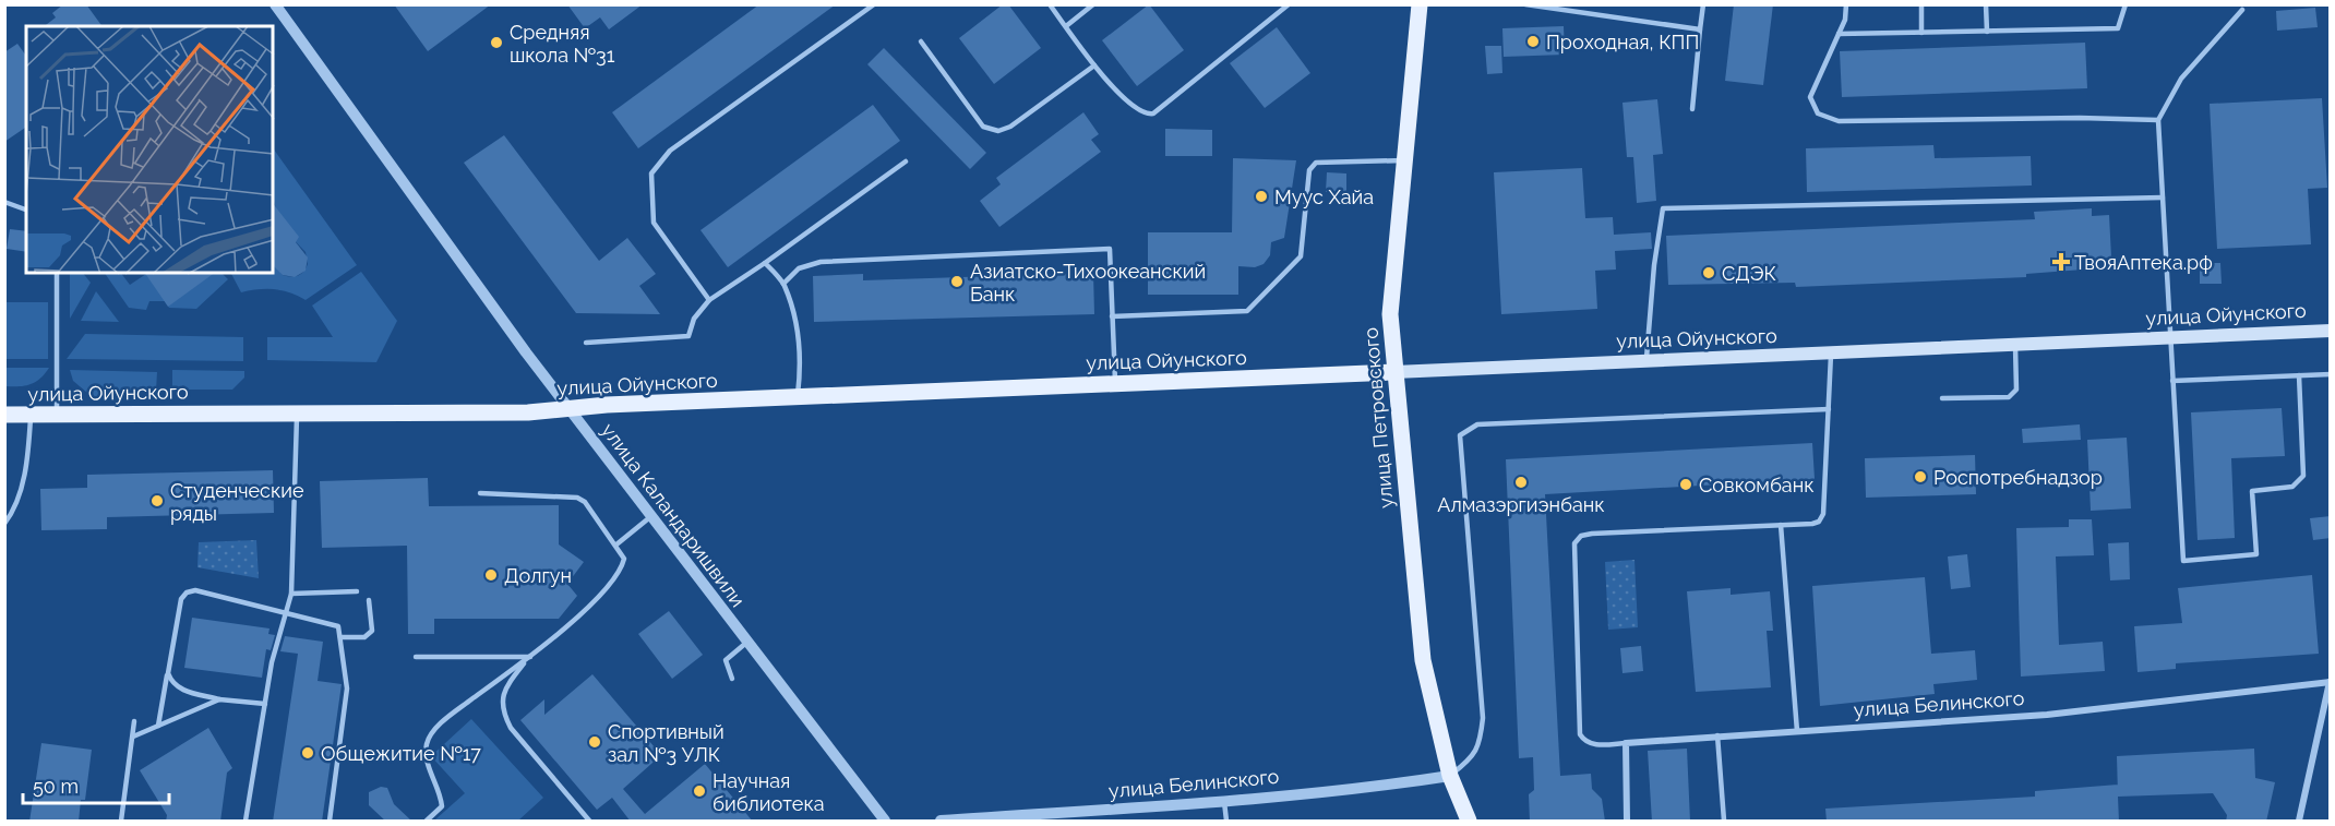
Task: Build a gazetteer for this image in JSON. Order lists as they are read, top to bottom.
{
  "streets": {
    "main road": ["улица Ойунского", "улица Петровского"],
    "street": ["улица Каландаришвили", "улица Белинского"]
  },
  "crossings": [
    ["улица Ойунского", "улица Петровского"],
    ["улица Ойунского", "улица Каландаришвили"],
    ["улица Петровского", "улица Белинского"]
  ],
  "places": {
    "other": [
      "Проходная, КПП",
      "Средняя школа №31",
      "Муус Хайа",
      "СДЭК",
      "Азиатско-Тихоокеанский Банк",
      "Роспотребнадзор",
      "Алмазэргиэнбанк",
      "Совкомбанк",
      "Студенческие ряды",
      "Долгун",
      "Спортивный зал №3 УЛК",
      "Общежитие №17",
      "Научная библиотека"
    ],
    "health": ["ТвояАптека.рф"]
  },
  "scale_bar": "50 m"
}
